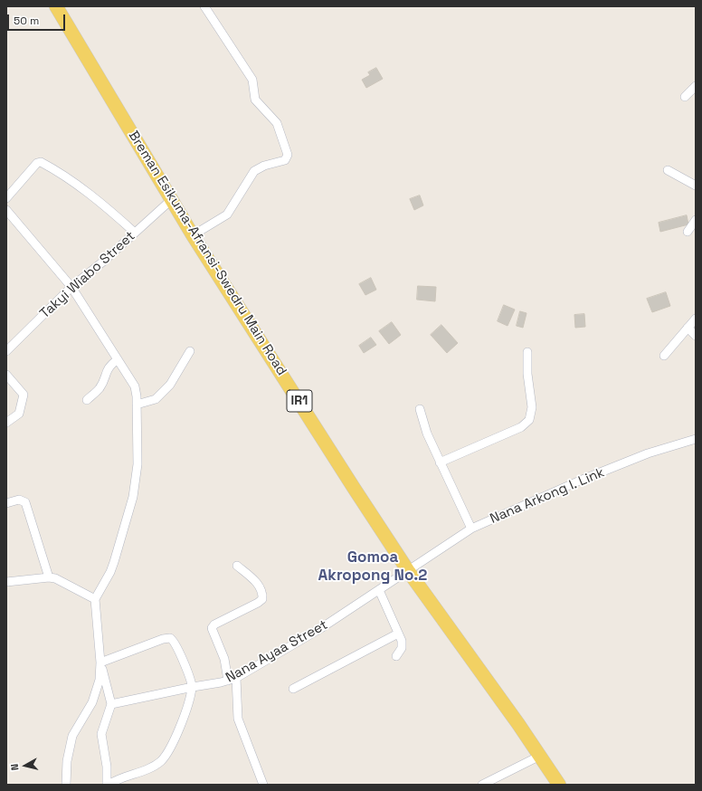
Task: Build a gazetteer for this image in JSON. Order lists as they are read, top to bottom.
{
  "streets": {
    "main road": ["Breman Esikuma-Afransi-Swedru Main Road", "IR1"],
    "street": ["Takyi Wiabo Street", "Nana Arkong I. Link", "Nana Ayaa Street"]
  },
  "crossings": [
    ["Breman Esikuma-Afransi-Swedru Main Road", "Takyi Wiabo Street"],
    ["Breman Esikuma-Afransi-Swedru Main Road", "Nana Arkong I. Link"],
    ["Breman Esikuma-Afransi-Swedru Main Road", "Nana Ayaa Street"],
    ["Nana Arkong I. Link", "Nana Ayaa Street"]
  ],
  "districts": ["Gomoa Akropong No.2"],
  "scale_bar": "50 m",
  "north": "left"
}
